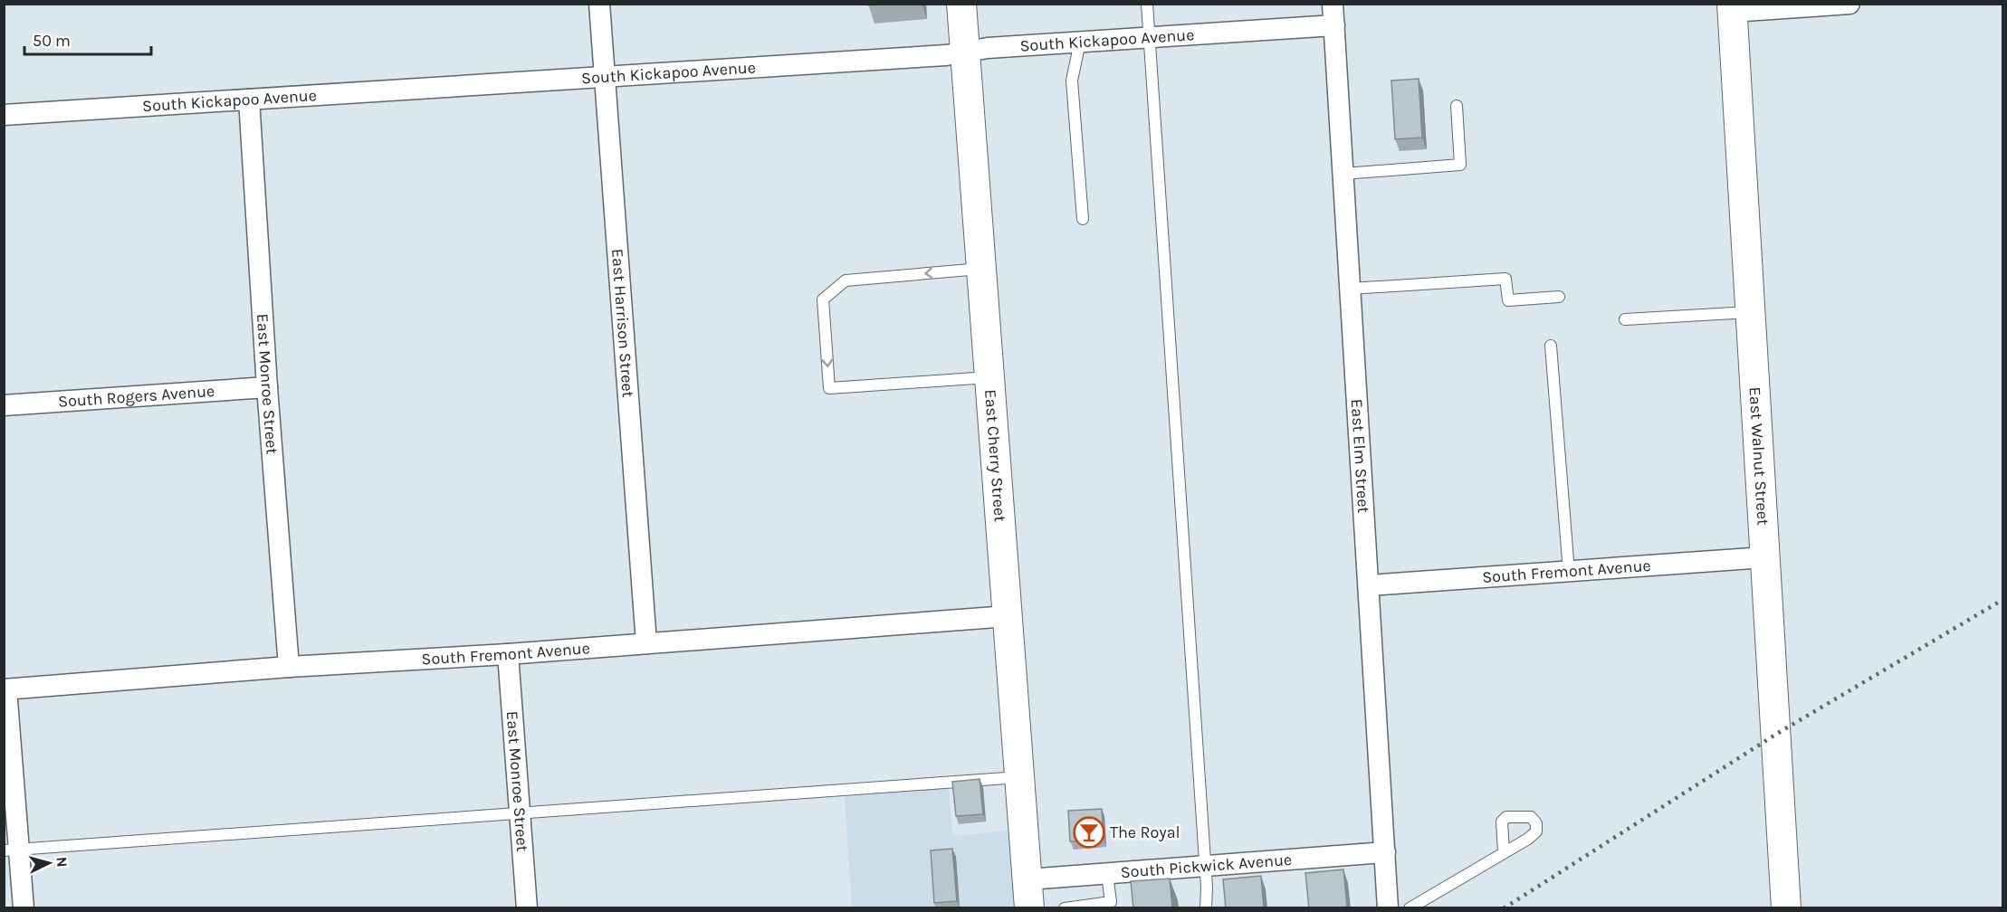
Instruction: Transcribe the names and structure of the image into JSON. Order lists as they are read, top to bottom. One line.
{"streets":{"street":["South Kickapoo Avenue","East Harrison Street","East Monroe Street","South Rogers Avenue","East Cherry Street","East Elm Street","East Walnut Street","South Fremont Avenue","South Pickwick Avenue"]},"crossings":[["South Kickapoo Avenue","East Harrison Street"],["South Kickapoo Avenue","East Monroe Street"],["South Kickapoo Avenue","East Cherry Street"],["South Kickapoo Avenue","East Elm Street"],["East Harrison Street","South Fremont Avenue"],["East Monroe Street","South Rogers Avenue"],["East Monroe Street","South Fremont Avenue"],["East Cherry Street","South Fremont Avenue"],["East Cherry Street","South Pickwick Avenue"],["East Elm Street","South Fremont Avenue"],["East Elm Street","South Pickwick Avenue"],["East Walnut Street","South Fremont Avenue"]],"places":{"bar":["The Royal"]},"scale_bar":"50 m","north":"right"}
